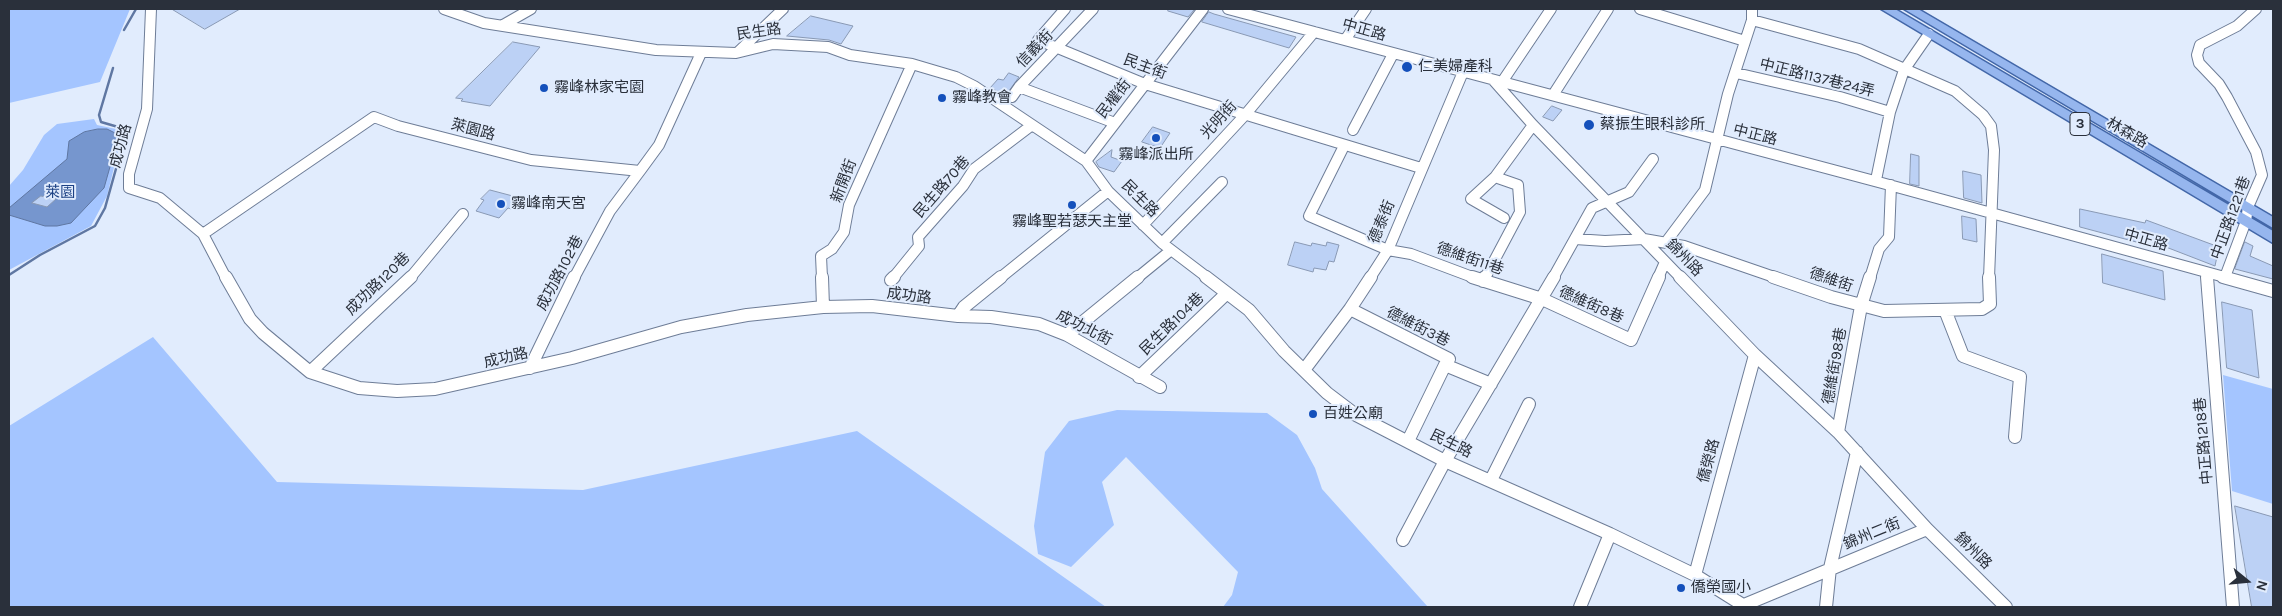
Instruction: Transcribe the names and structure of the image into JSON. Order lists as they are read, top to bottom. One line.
{"streets":{"main road":["3","林森路"],"street":["中正路","民生路","信義街","民主街","中正路1137巷24弄","民權街","光明街","萊園路","成功路","新開街","民生路70巷","中正路1221巷","德泰街","錦州路","德維街11巷","成功路102巷","德維街","成功路120巷","德維街8巷","民生路104巷","德維街3巷","成功北街","德維街98巷","中正路1218巷","僑榮路","錦州二街"]},"crossings":[["中正路","光明街"],["中正路","中正路1221巷"],["中正路","德泰街"],["中正路","錦州路"],["中正路","德維街"],["中正路","德維街98巷"],["中正路","中正路1218巷"],["民生路","民權街"],["民生路","光明街"],["民生路","新開街"],["民生路","民生路70巷"],["民生路","德泰街"],["民生路","民生路104巷"],["民生路","僑榮路"],["信義街","民主街"],["信義街","民權街"],["民主街","民權街"],["民主街","光明街"],["民主街","德泰街"],["民主街","德維街11巷"],["萊園路","成功路"],["萊園路","成功路102巷"],["林森路","中正路1221巷"],["成功路","新開街"],["成功路","成功路102巷"],["成功路","成功路120巷"],["成功路","成功北街"],["德泰街","德維街11巷"],["德泰街","德維街3巷"],["錦州路","德維街"],["錦州路","德維街8巷"],["錦州路","德維街98巷"],["錦州路","僑榮路"],["錦州路","錦州二街"],["德維街11巷","德維街8巷"],["德維街","德維街98巷"],["民生路104巷","成功北街"]],"parks":["萊園"],"places":["仁美婦產科","霧峰林家宅園","霧峰教會","蔡振生眼科診所","霧峰派出所","霧峰南天宮","霧峰聖若瑟天主堂","百姓公廟","僑榮國小"],"north":"right"}
